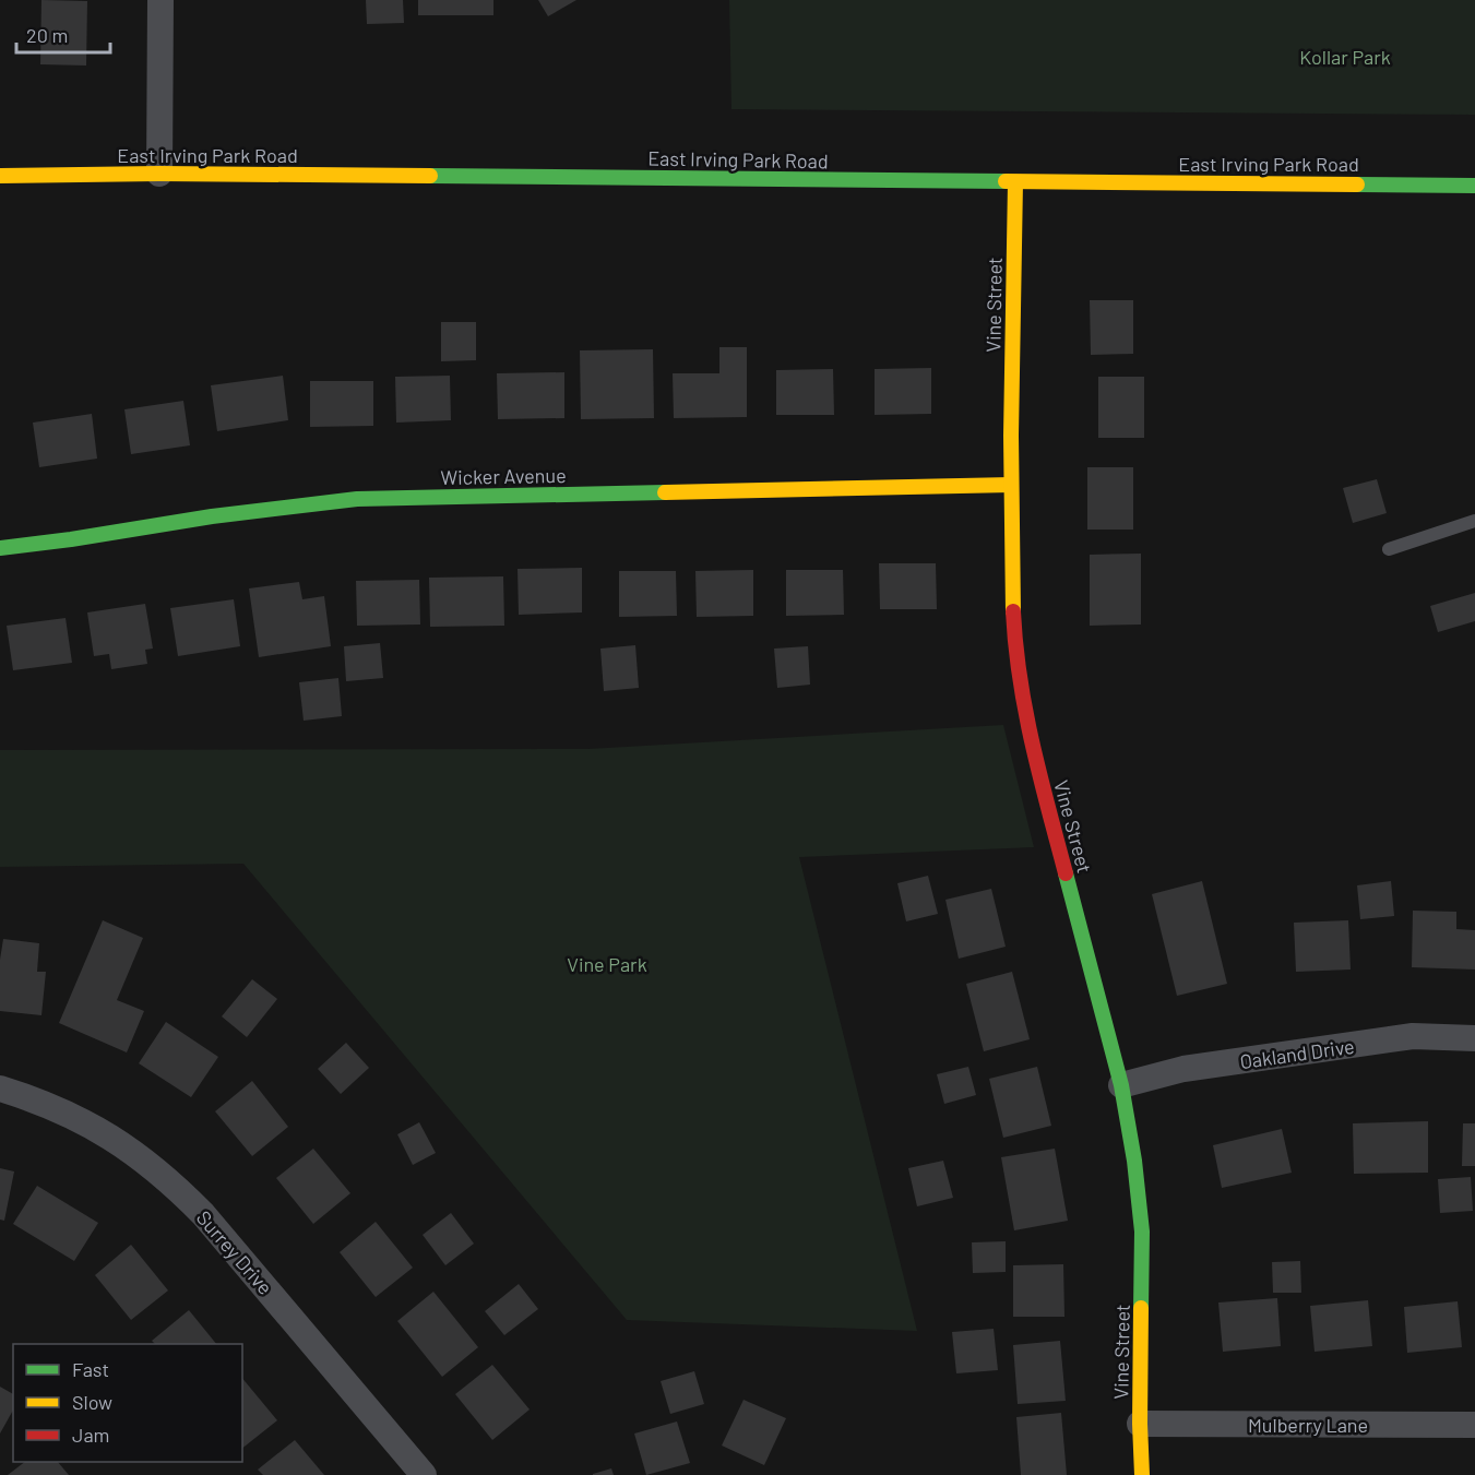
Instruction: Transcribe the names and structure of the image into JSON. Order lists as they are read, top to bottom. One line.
{"streets":{"street":["East Irving Park Road","Vine Street","Wicker Avenue","Oakland Drive","Surrey Drive","Mulberry Lane"]},"crossings":[["East Irving Park Road","Vine Street"],["Vine Street","Wicker Avenue"],["Vine Street","Oakland Drive"],["Vine Street","Mulberry Lane"]],"parks":["Kollar Park","Vine Park"],"legend":["Fast","Slow","Jam"],"scale_bar":"20 m"}
